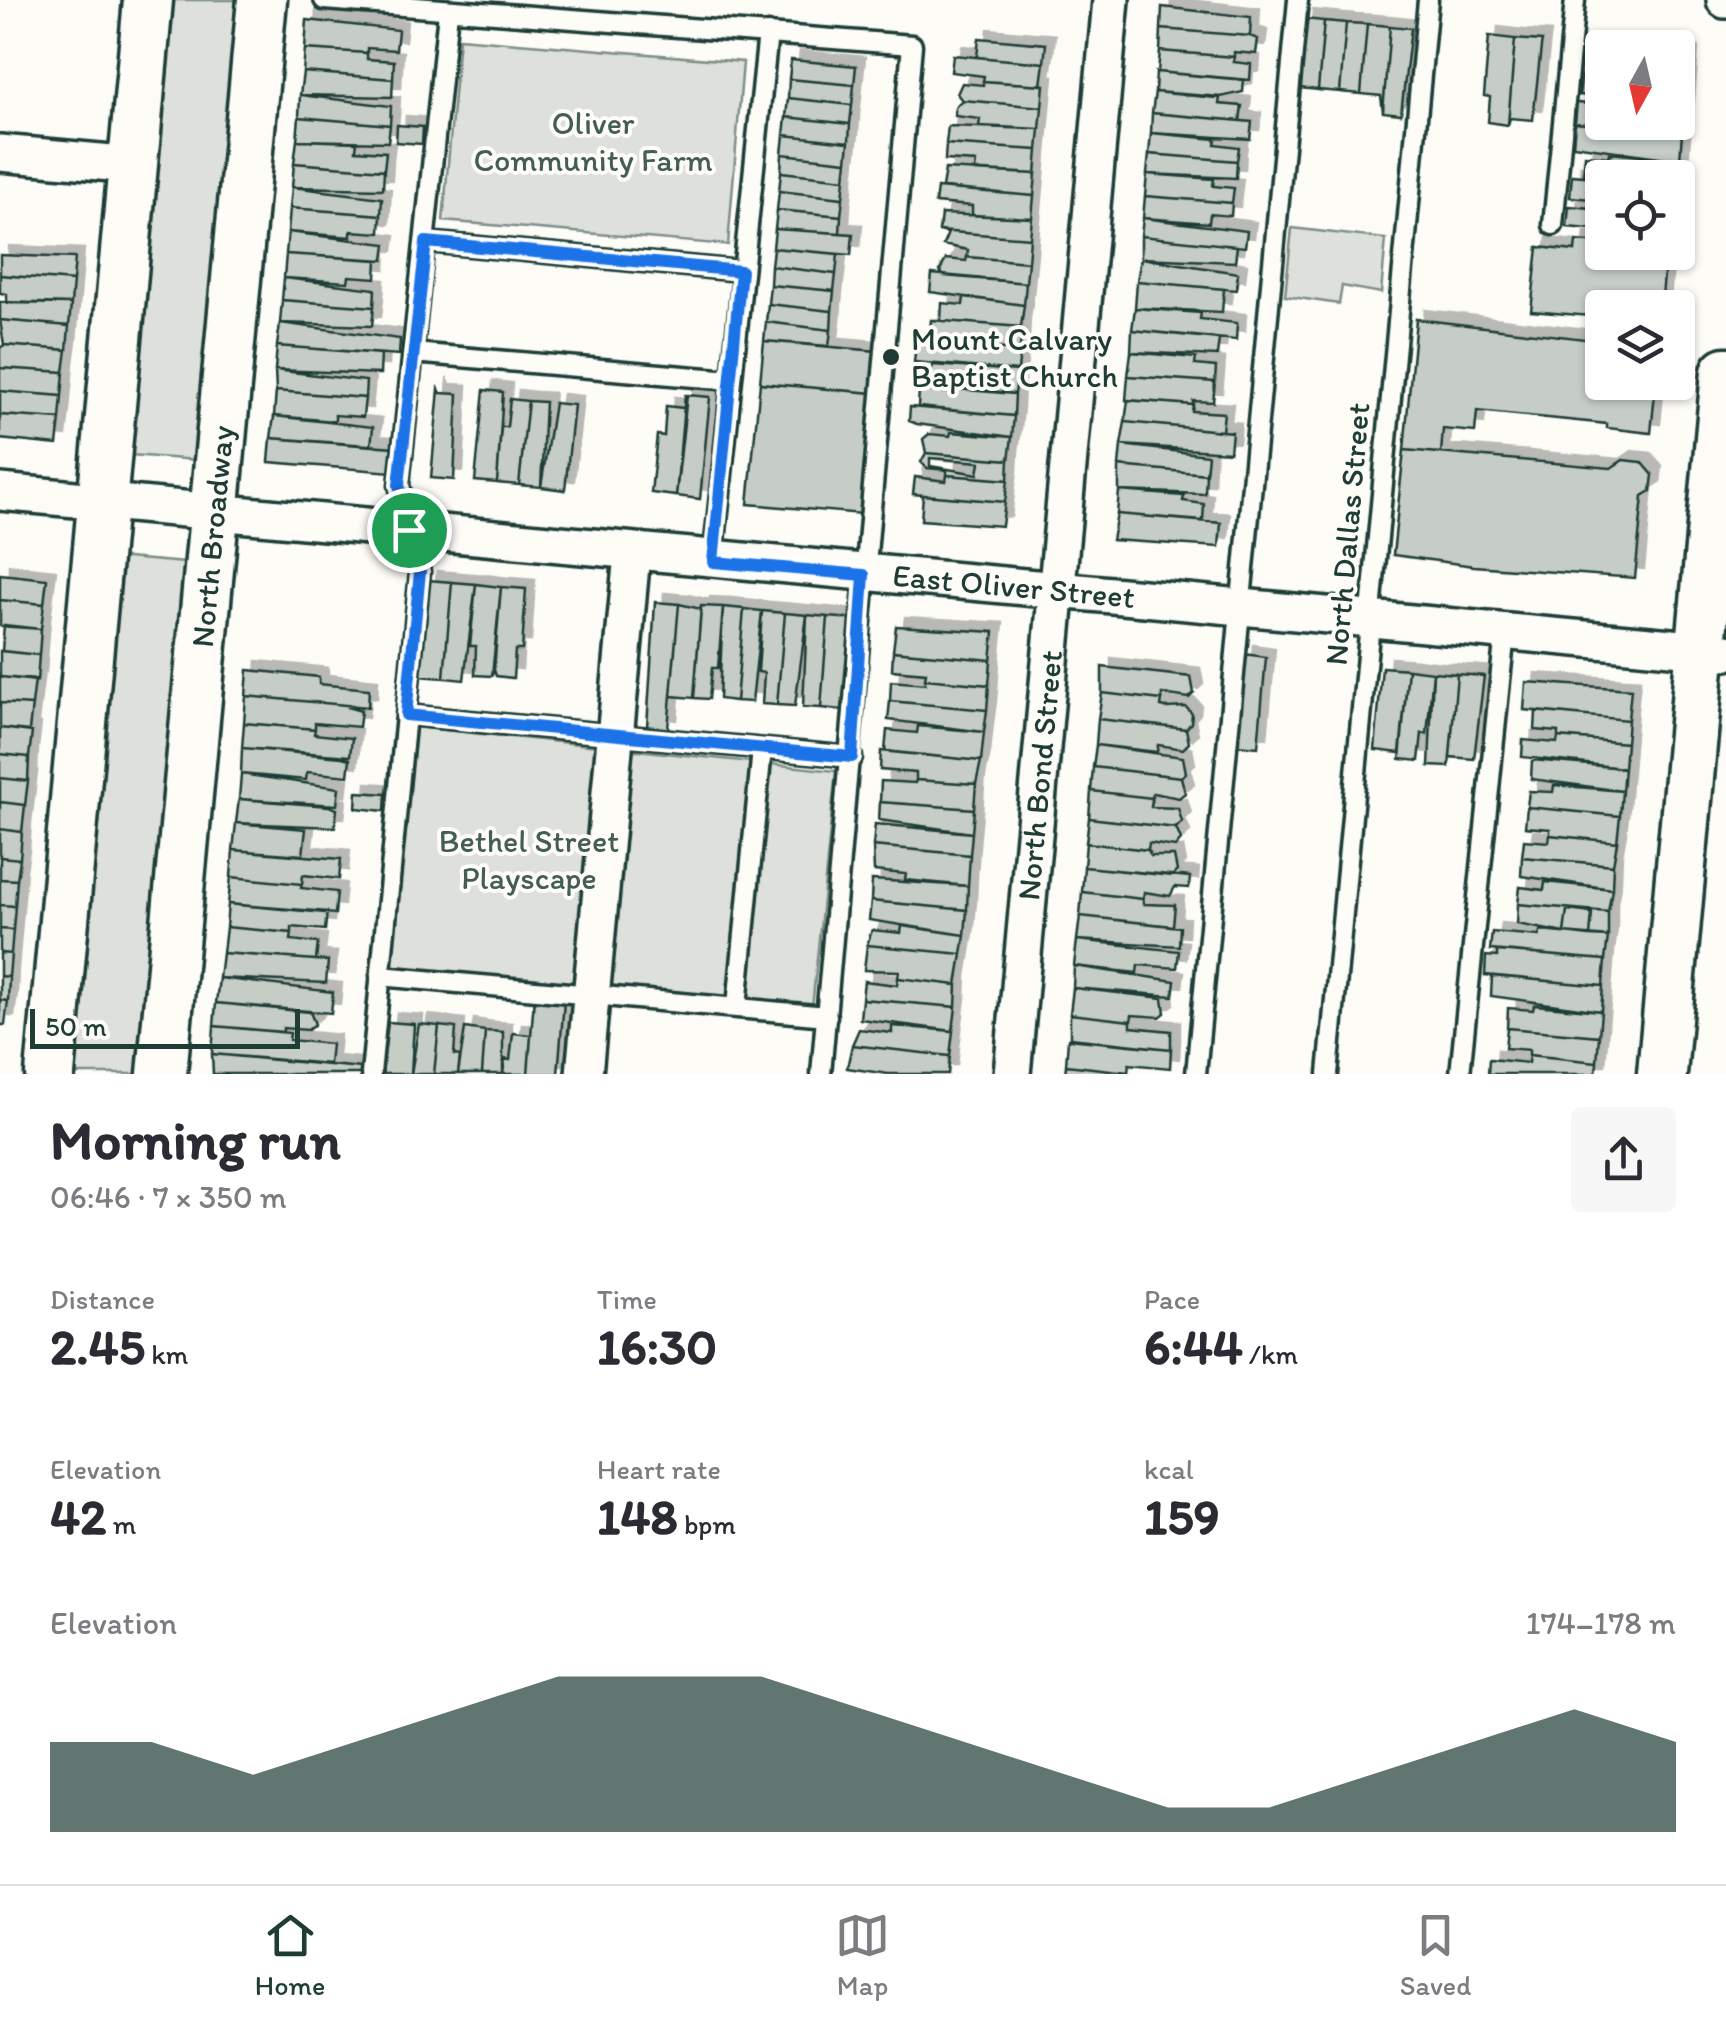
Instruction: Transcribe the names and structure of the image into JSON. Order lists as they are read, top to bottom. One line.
{"streets":{"main road":["North Broadway"],"street":["East Oliver Street","North Bond Street"],"lane":["North Dallas Street"]},"crossings":[["North Dallas Street","East Oliver Street"],["North Broadway","East Oliver Street"],["East Oliver Street","North Bond Street"]],"parks":["Oliver Community Farm","Bethel Street Playscape"],"places":["Mount Calvary Baptist Church"],"scale_bar":"50 m","north":"bottom","page":{"scale":"50 m","heading":["Morning run","06:46 · 7 × 350 m"],"stats":[["Distance","2.45 km"],["Time","16:30"],["Pace","6:44 /km"],["Elevation","42 m"],["Heart rate","148 bpm"],["kcal","159"]],"chart":["Elevation","174–178 m"],"tabs":["Home","Map","Saved"]}}
